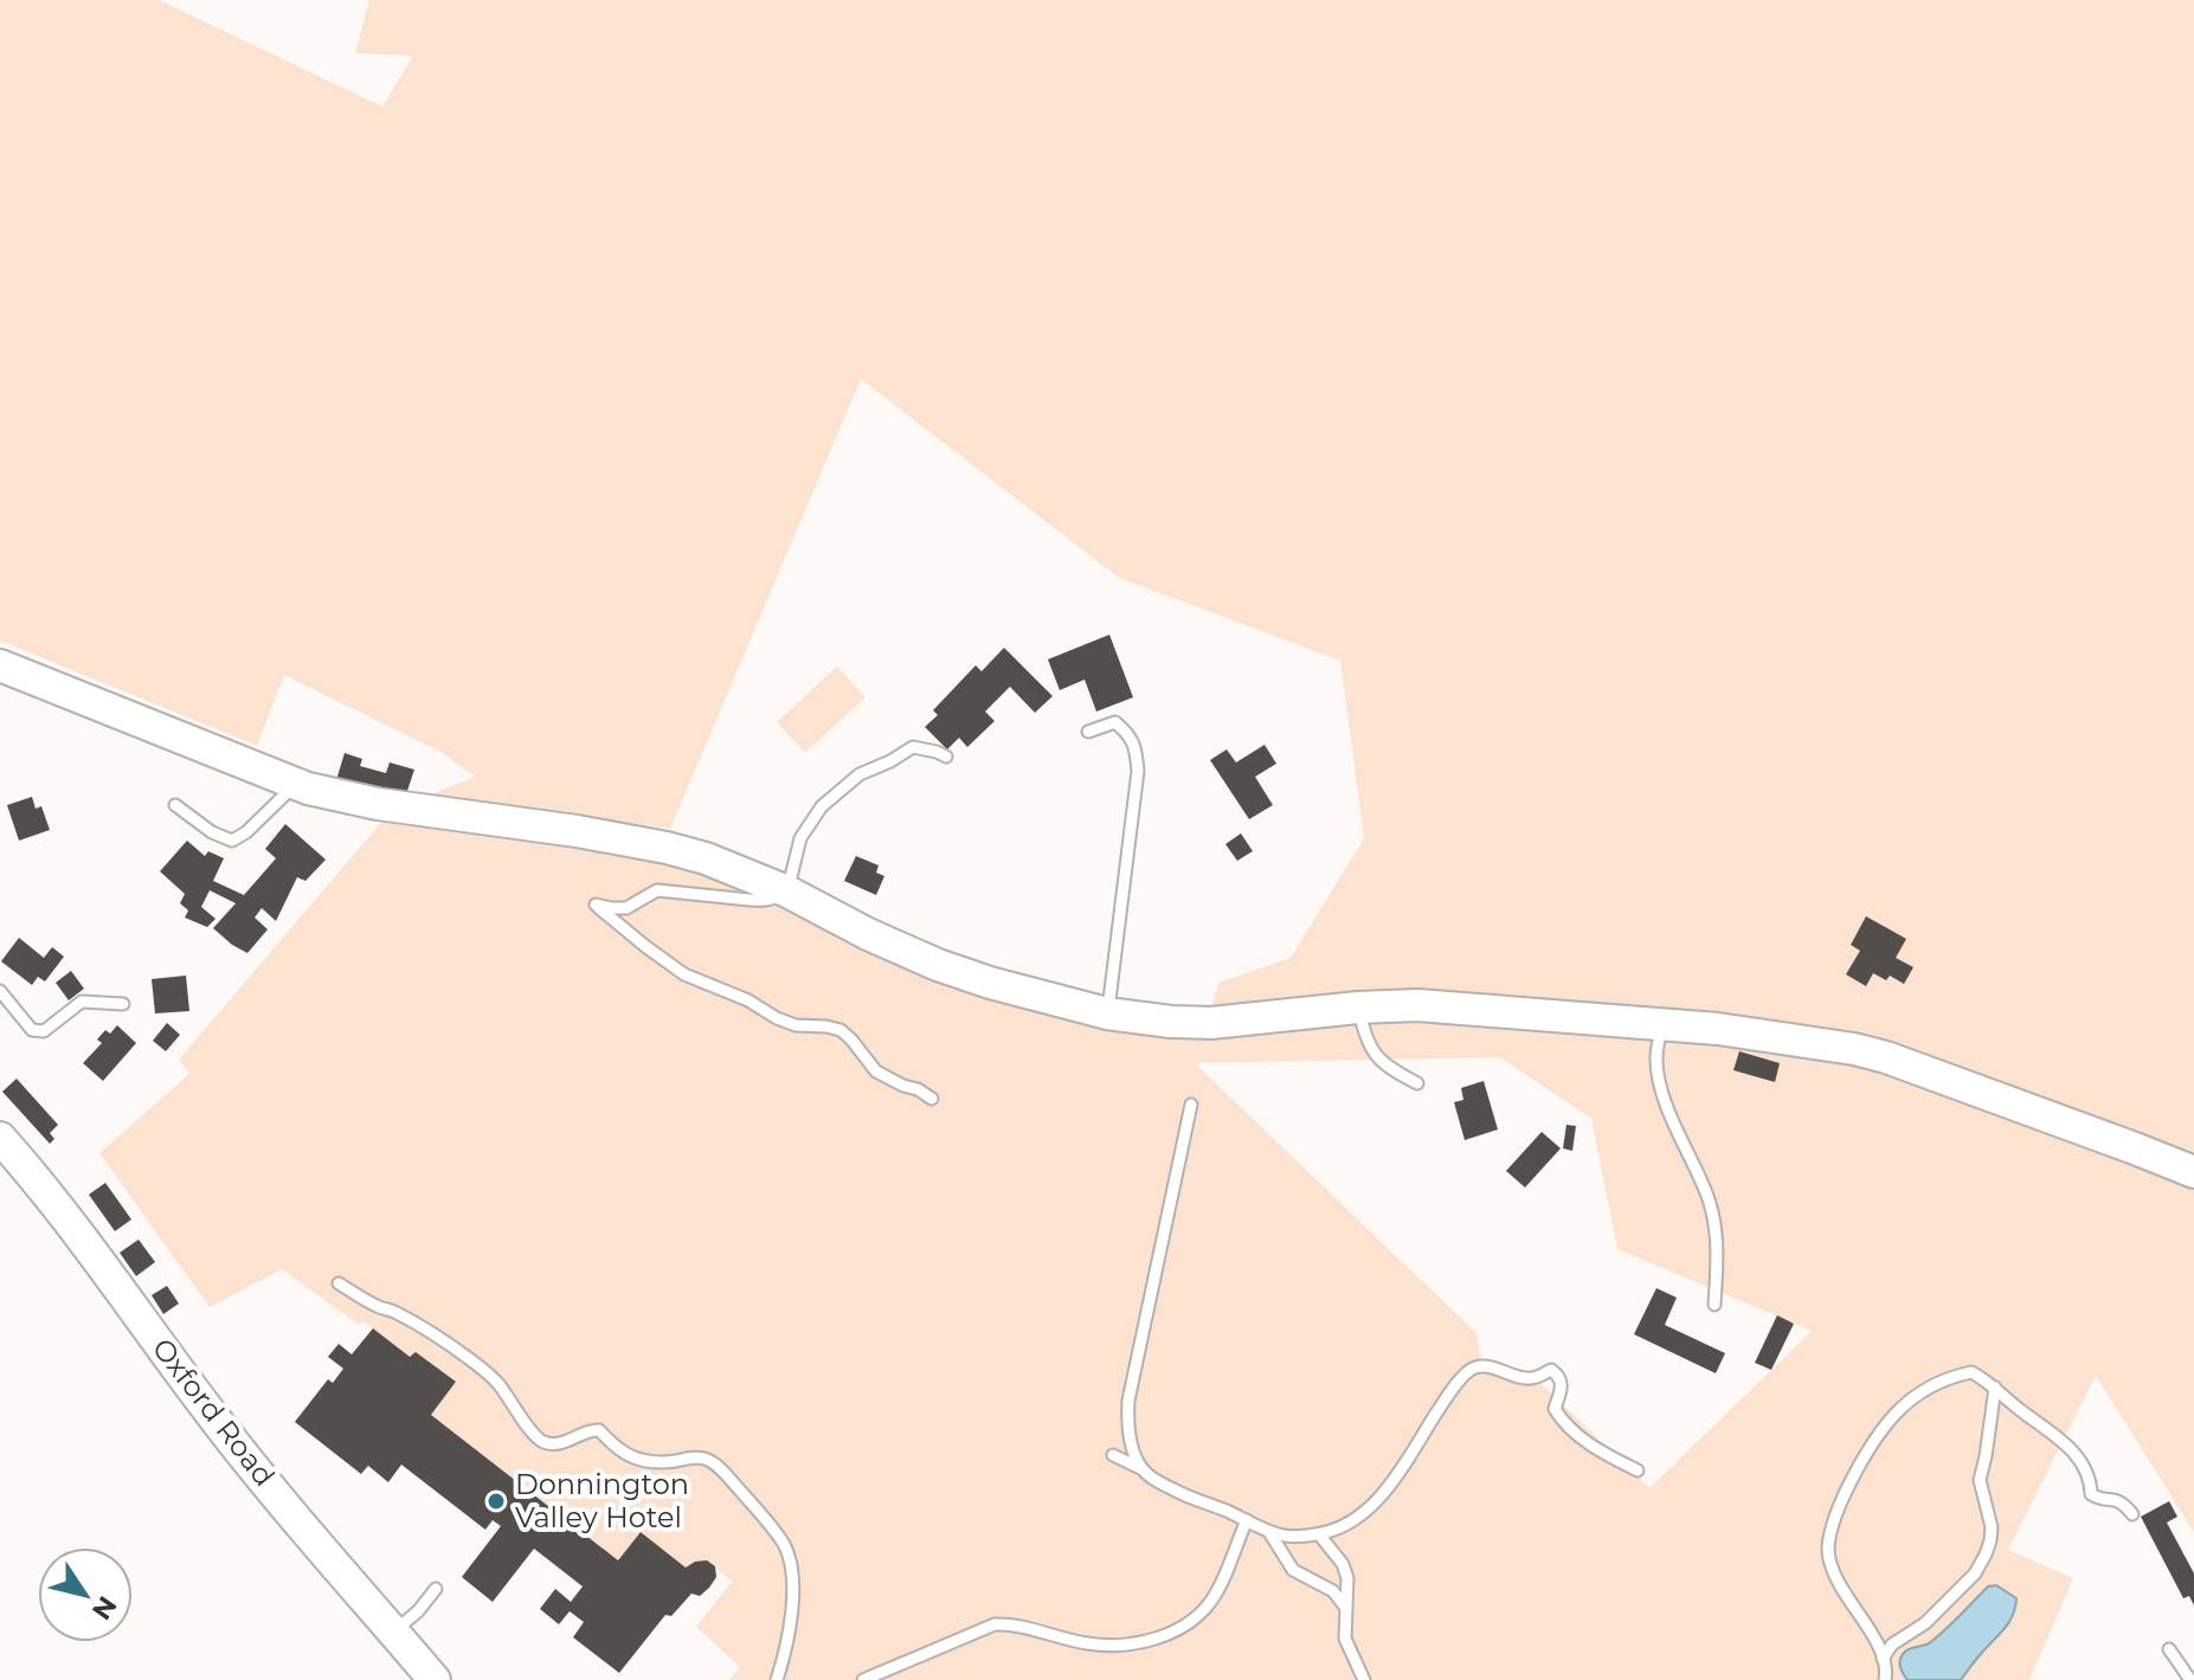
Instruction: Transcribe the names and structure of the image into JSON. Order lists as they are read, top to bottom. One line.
{"streets":{"main road":["Oxford Road"]},"places":["Donnington Valley Hotel"],"north":"bottom right"}
